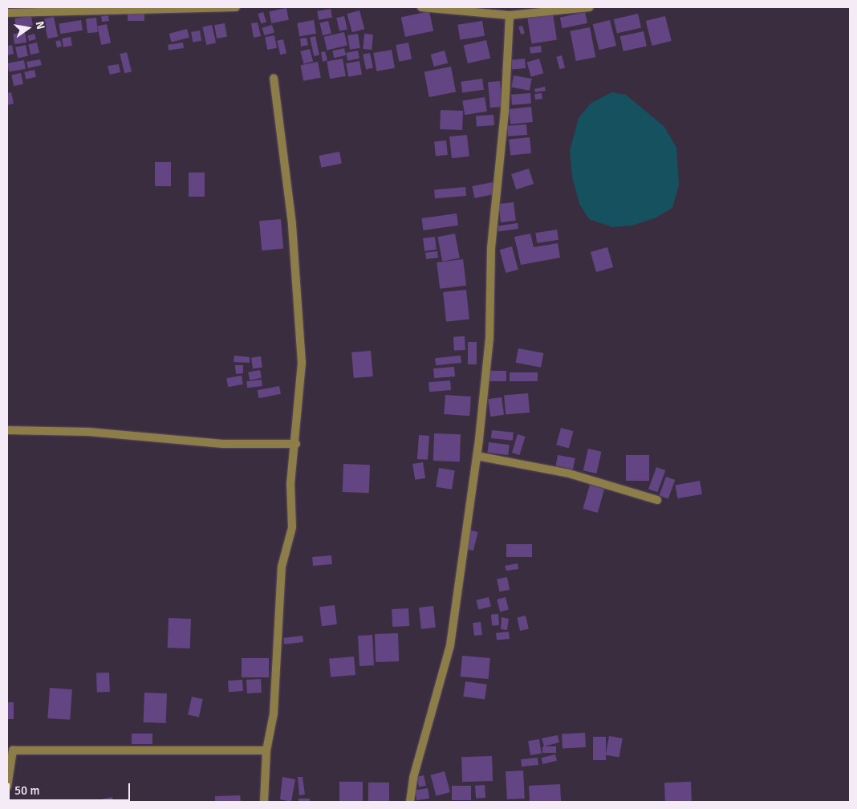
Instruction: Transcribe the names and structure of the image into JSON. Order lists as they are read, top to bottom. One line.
{"scale_bar":"50 m","north":"right"}
